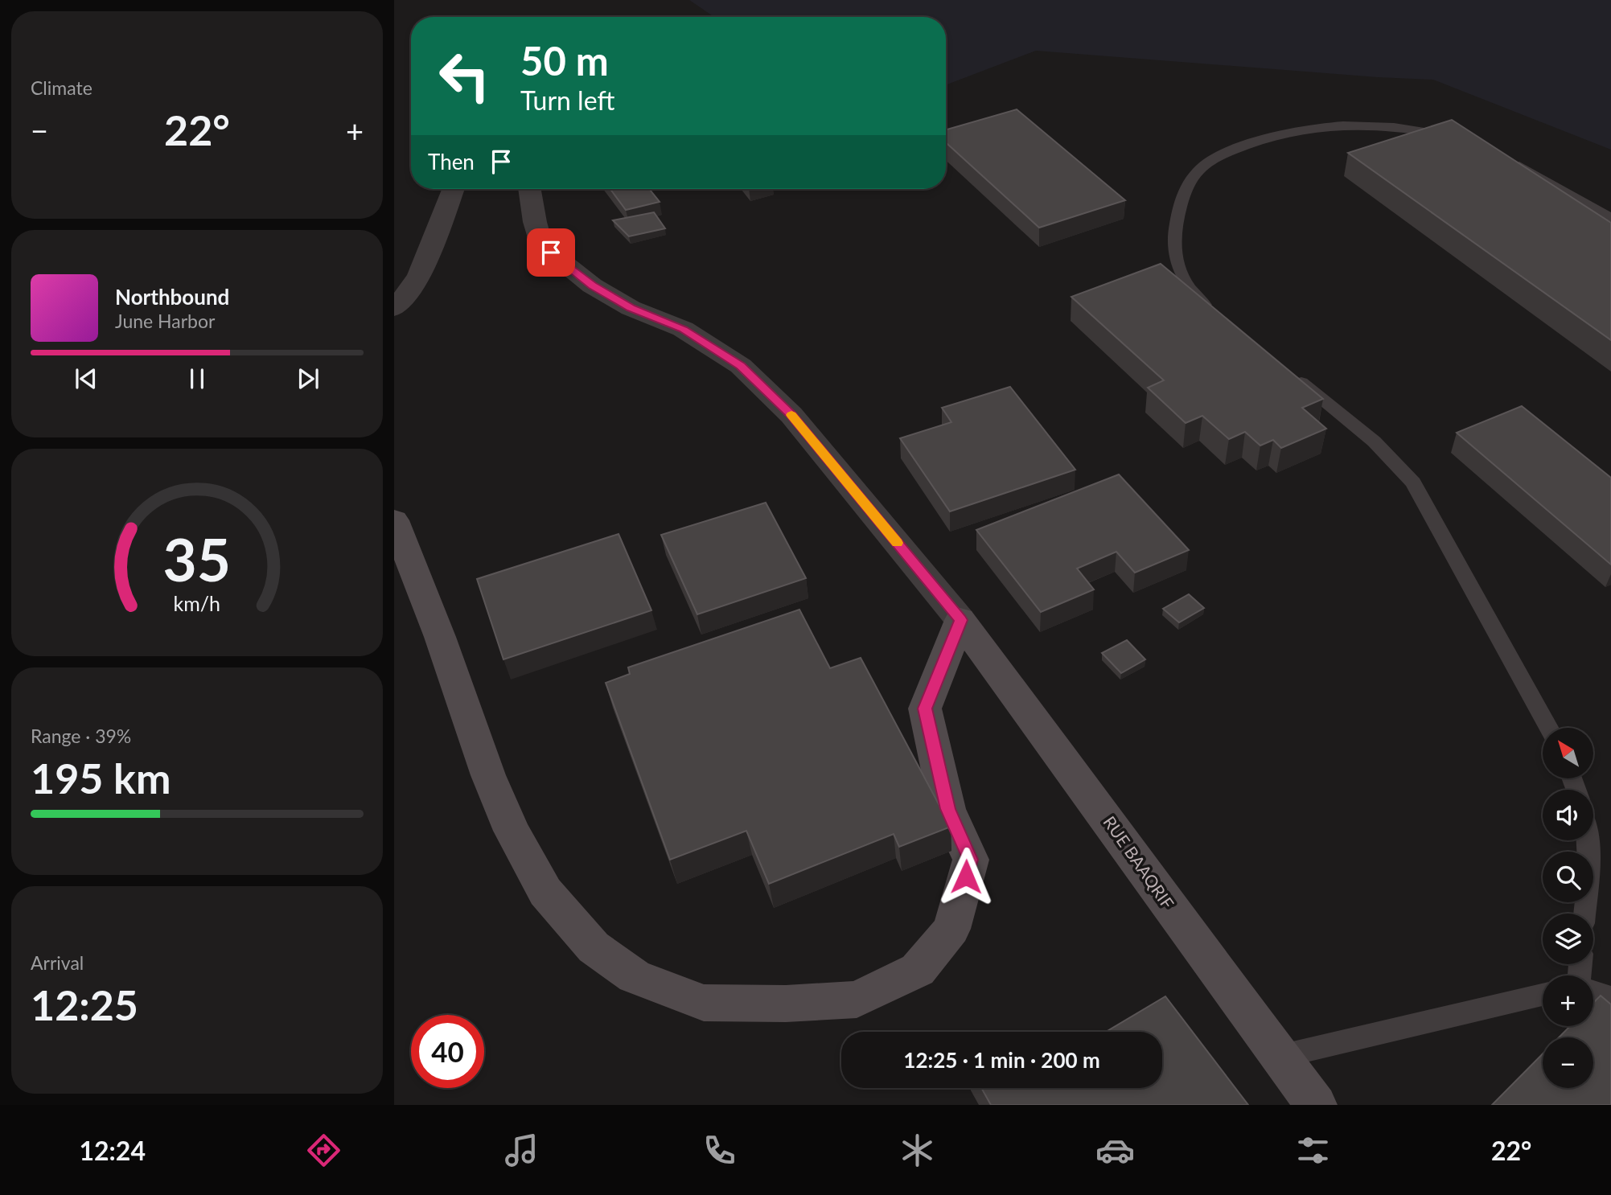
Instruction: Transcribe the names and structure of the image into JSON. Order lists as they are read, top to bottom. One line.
{"streets":{"street":["RUE BAAQRIF"]},"north":"top left","page":{"tile":["Climate",["Range · 39%","195 km"],["Arrival","12:25"]],"turn":["50 m","Turn left"],"heat":["−","22°","+"],"then":"Then","song":["Northbound","June Harbor"],"map_buttons":["+","−"],"limit":"40","trip":"12:25 · 1 min · 200 m","tabs":["12:24","22°"],"gauge":["35","km/h"]}}
